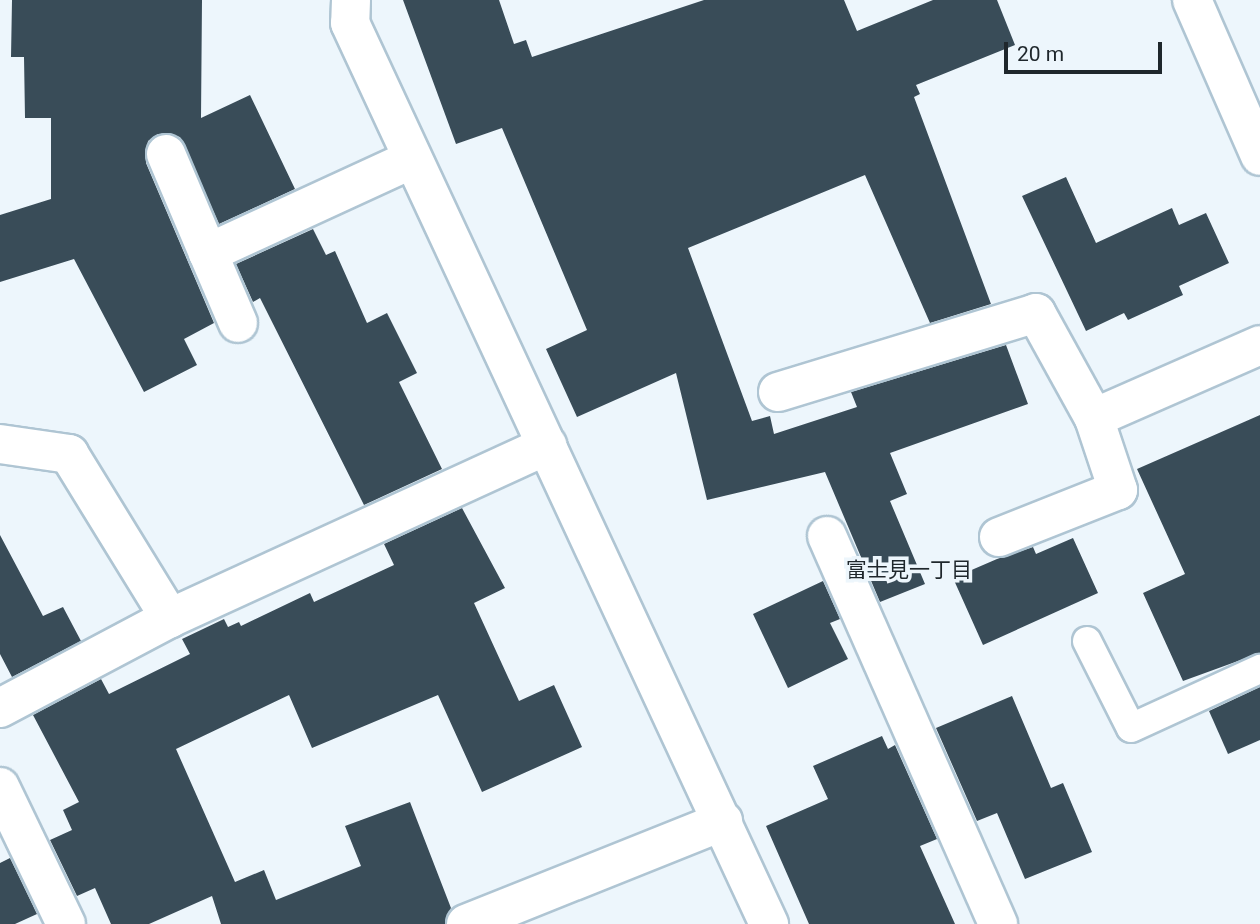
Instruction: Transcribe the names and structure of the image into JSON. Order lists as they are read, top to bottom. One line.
{"districts":["富士見一丁目"],"scale_bar":"20 m"}
